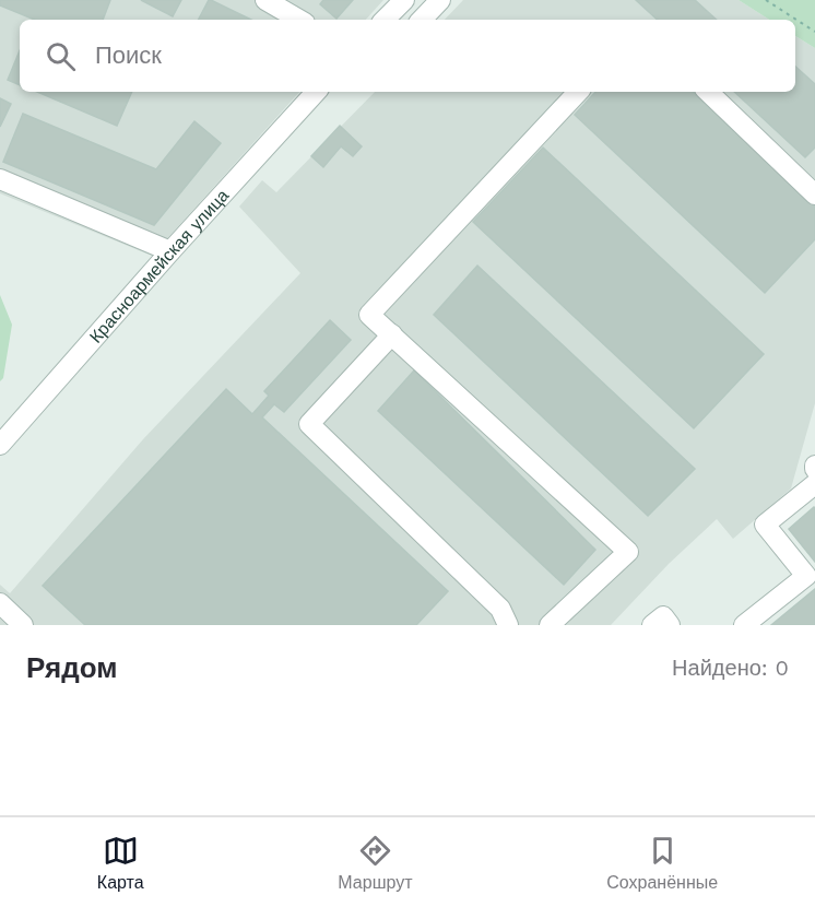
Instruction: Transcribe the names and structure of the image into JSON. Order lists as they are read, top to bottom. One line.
{"streets":{"street":["Красноармейская улица"]},"page":{"search":"Поиск","heading":["Рядом","Найдено: 0"],"nav":["Карта","Маршрут","Сохранённые"]}}
